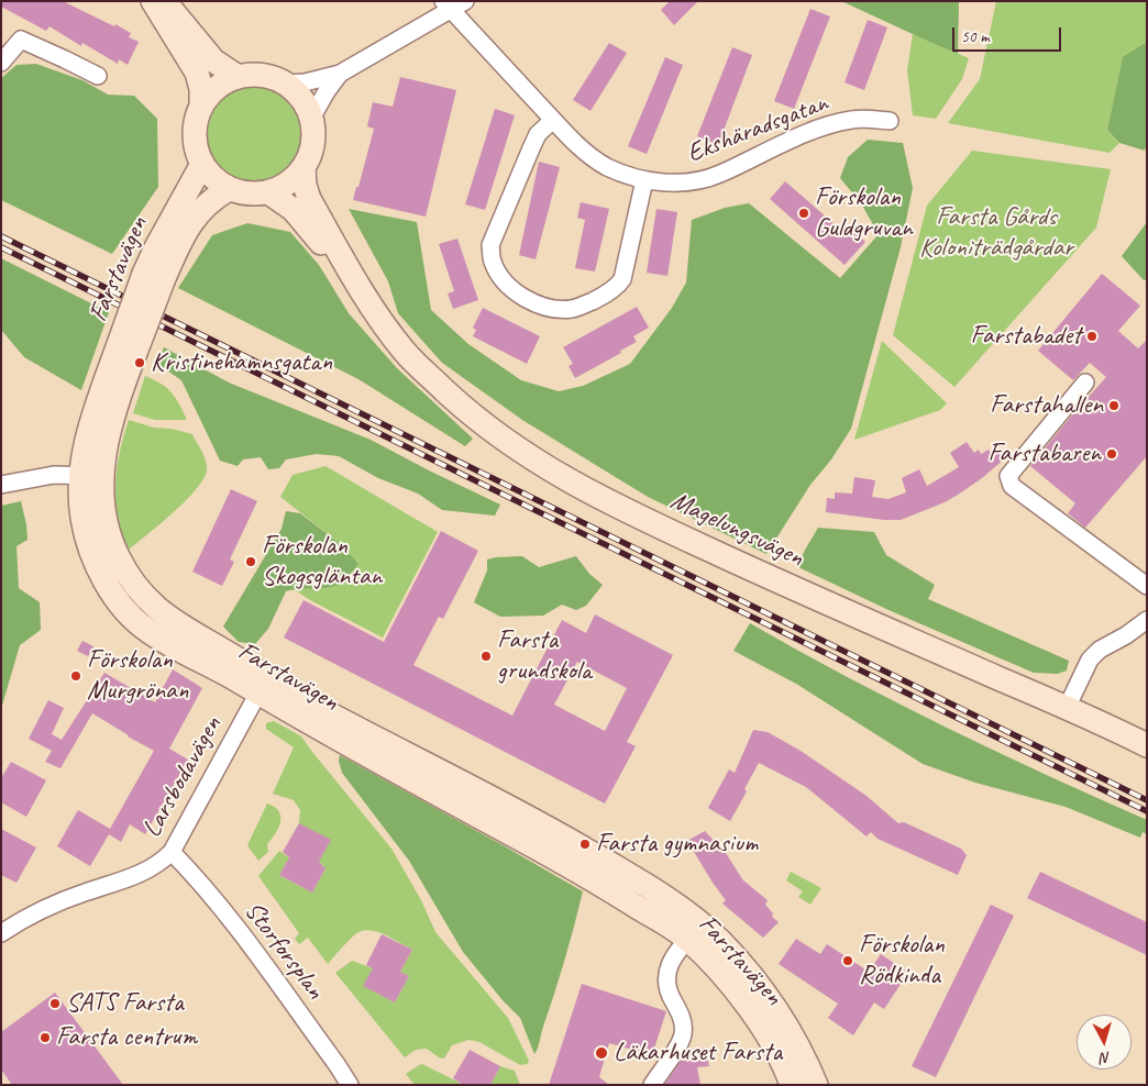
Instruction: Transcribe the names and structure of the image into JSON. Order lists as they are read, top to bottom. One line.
{"streets":{"main road":["Farstavägen","Magelungsvägen"],"street":["Ekshäradsgatan","Larsbodavägen","Storforsplan"]},"crossings":[["Farstavägen","Magelungsvägen"],["Farstavägen","Larsbodavägen"],["Larsbodavägen","Storforsplan"]],"parks":["Farsta Gårds Koloniträdgårdar"],"places":["Förskolan Guldgruvan","Farstabadet","Kristinehamnsgatan","Farstahallen","Farstabaren","Förskolan Skogsgläntan","Farsta grundskola","Förskolan Murgrönan","Farsta gymnasium","Förskolan Rödkinda","SATS Farsta","Farsta centrum","Läkarhuset Farsta"],"scale_bar":"50 m","north":"bottom"}
